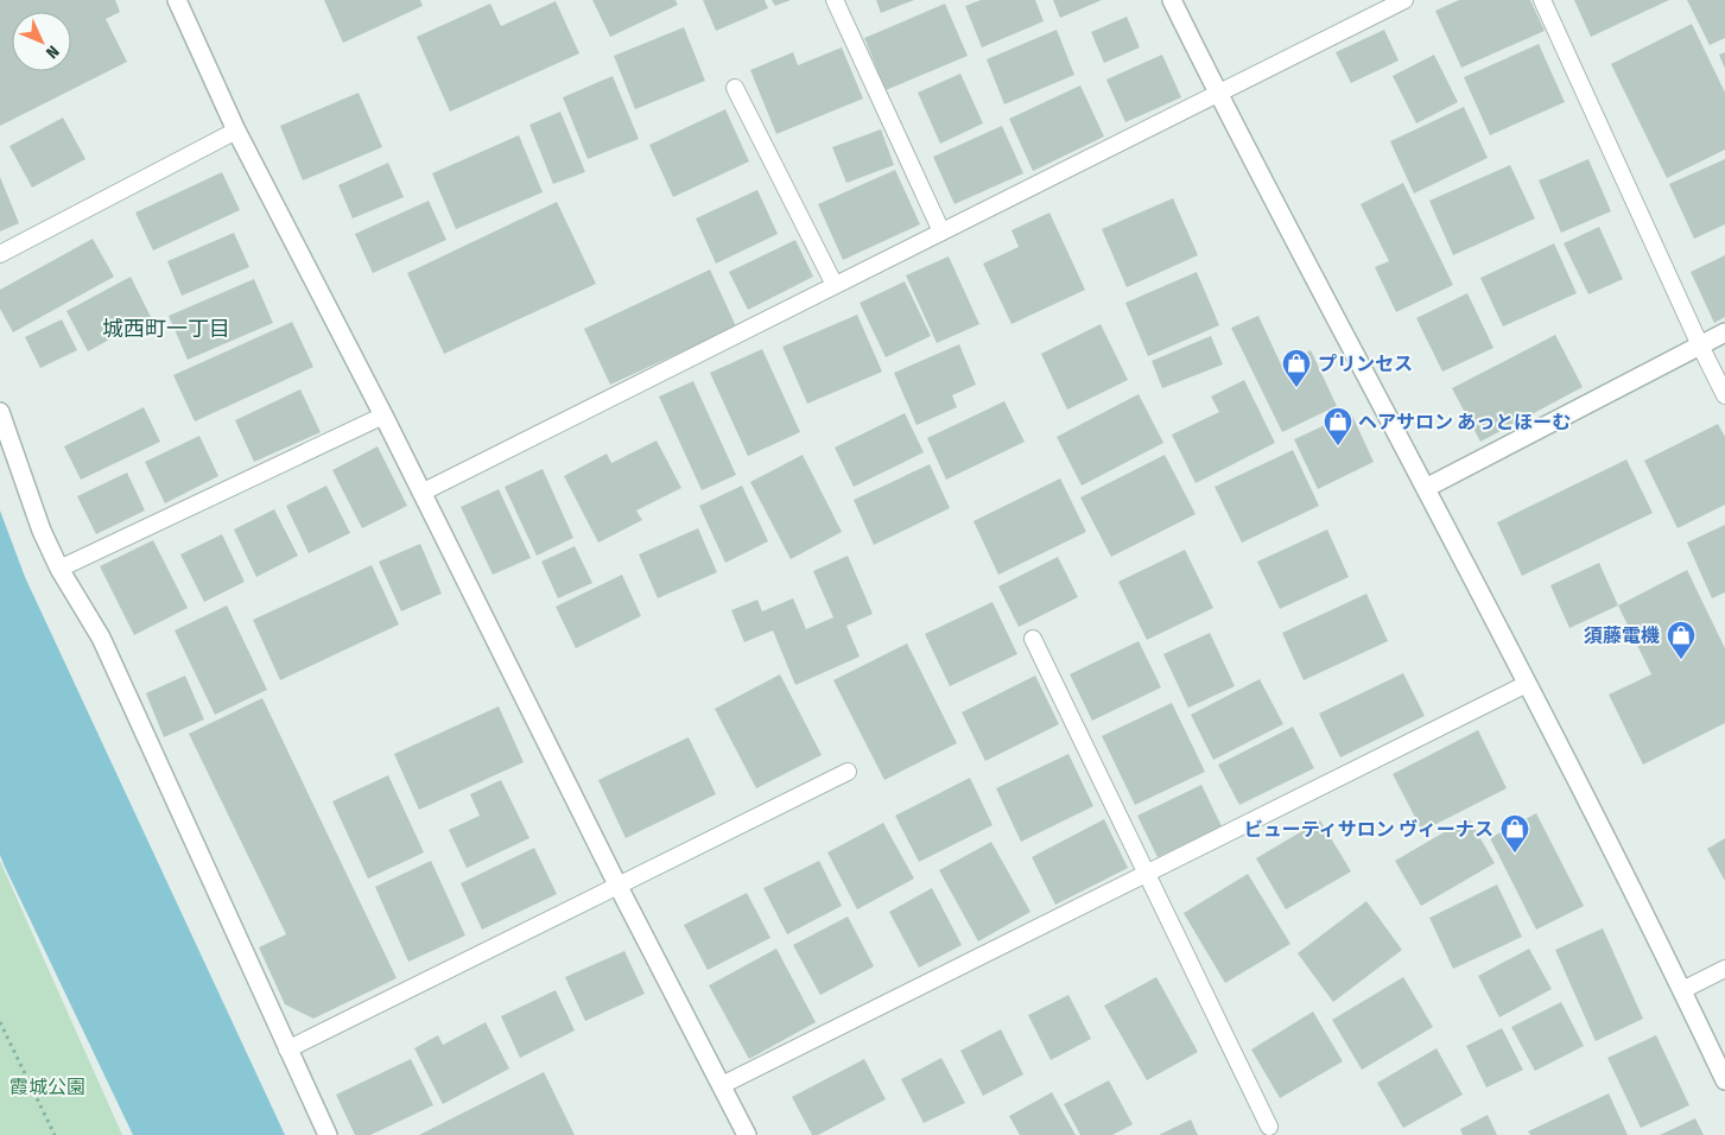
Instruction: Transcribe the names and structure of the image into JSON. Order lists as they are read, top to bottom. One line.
{"districts":["城西町一丁目"],"parks":["霞城公園"],"places":{"shop":["プリンセス","ヘアサロン あっとほーむ","須藤電機","ビューティサロン ヴィーナス"]},"north":"bottom right"}
